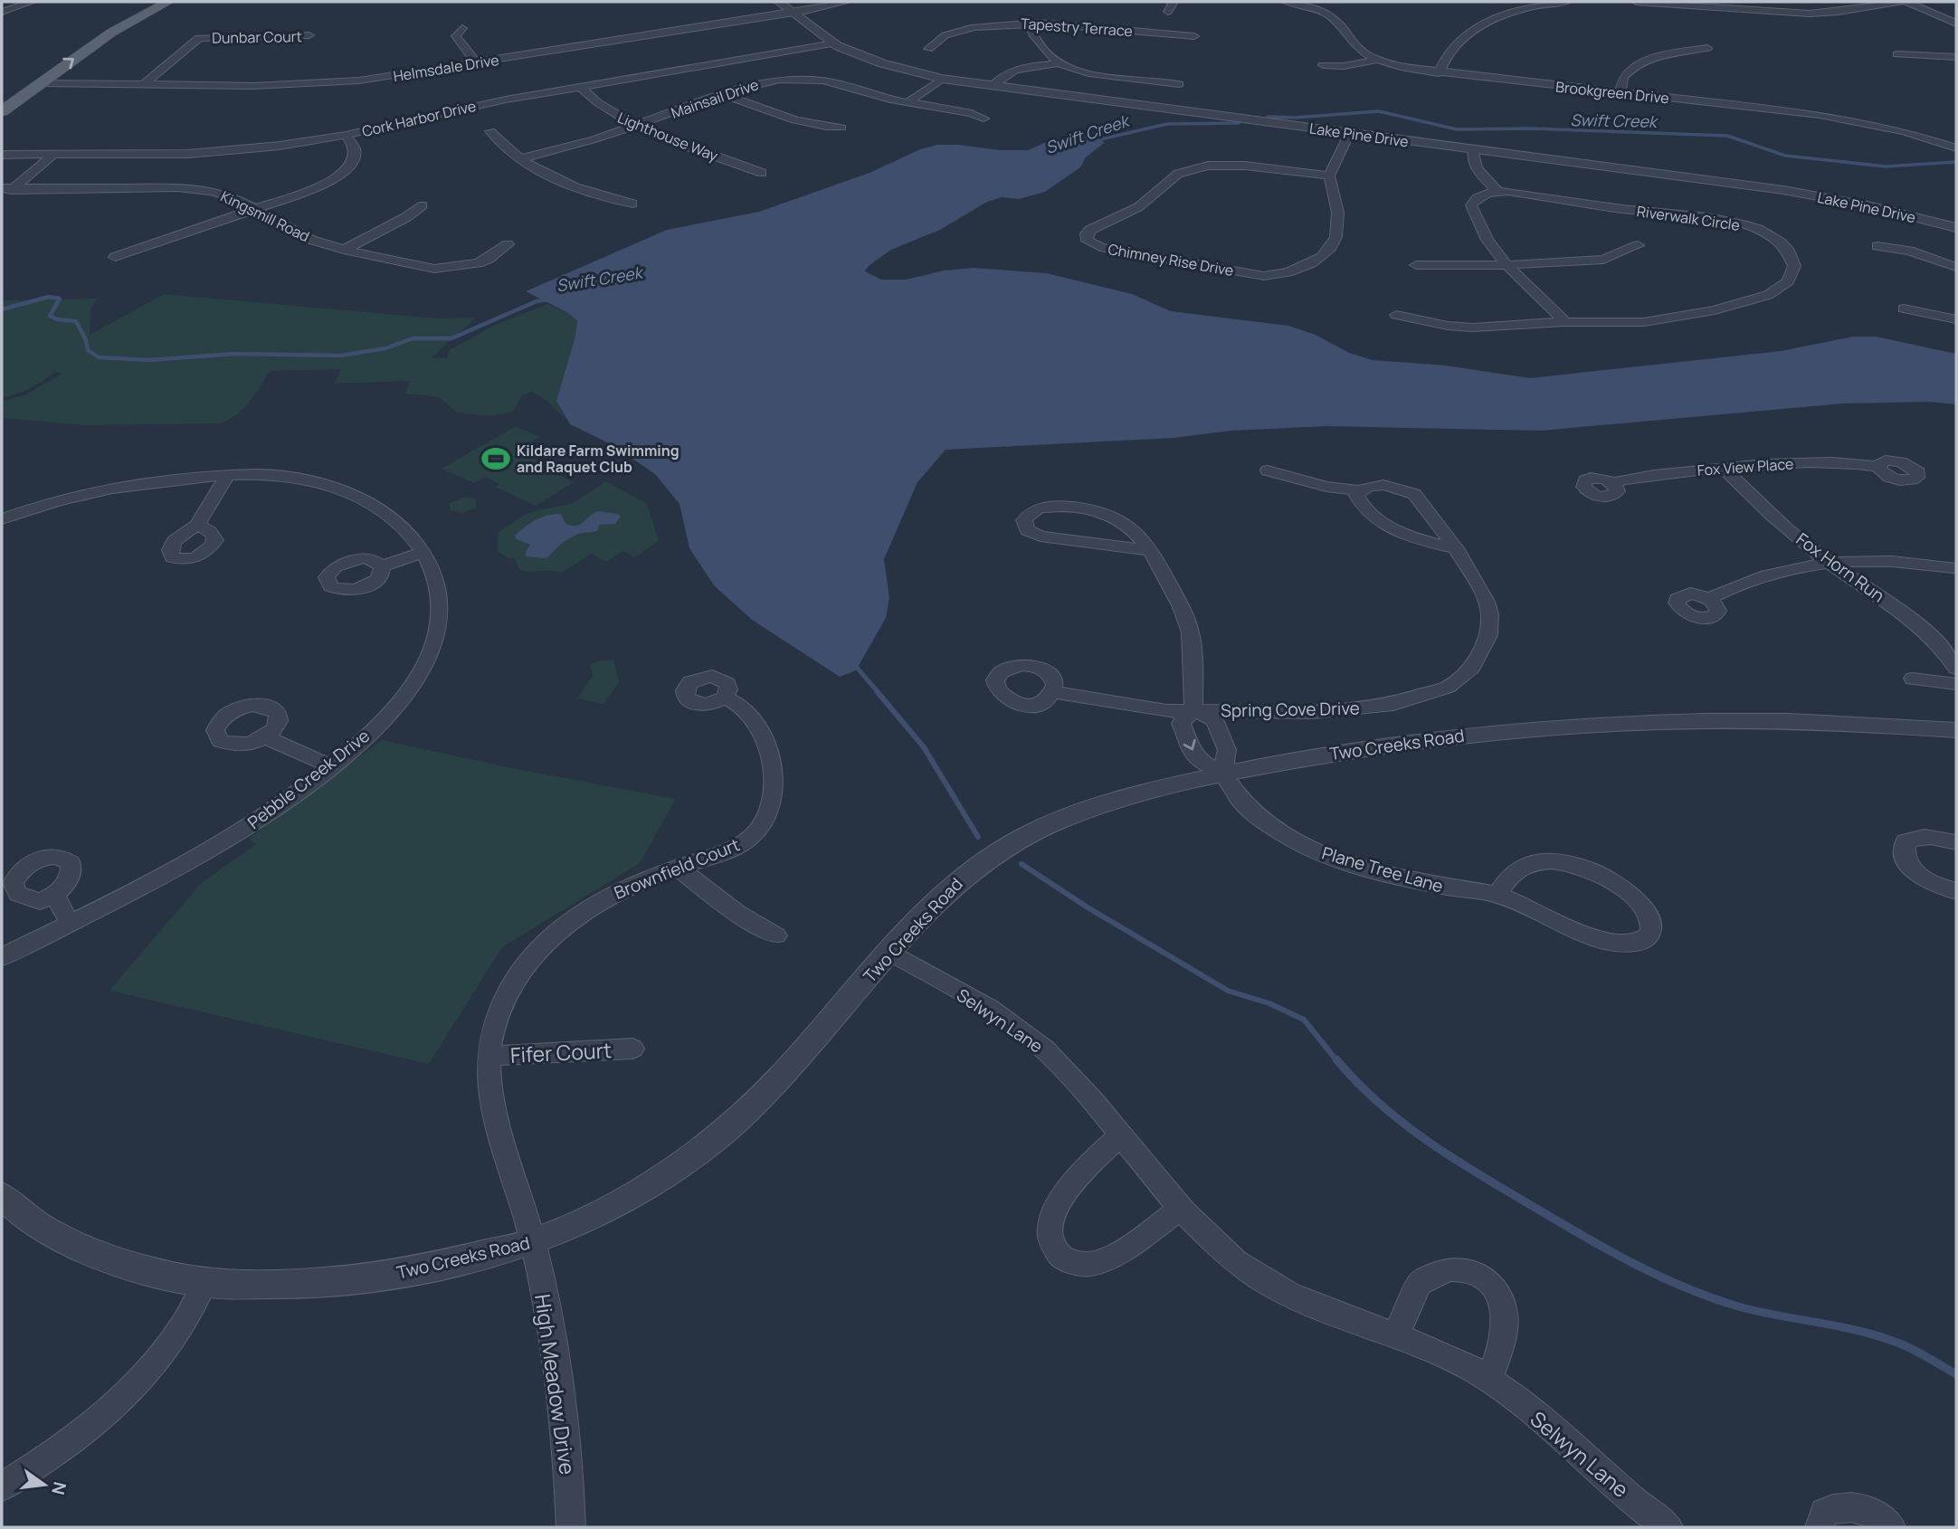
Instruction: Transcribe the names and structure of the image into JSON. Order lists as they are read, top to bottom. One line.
{"streets":{"street":["Tapestry Terrace","Dunbar Court","Helmsdale Drive","Brookgreen Drive","Mainsail Drive","Cork Harbor Drive","Lake Pine Drive","Lighthouse Way","Kingsmill Road","Riverwalk Circle","Chimney Rise Drive","Fox View Place","Fox Horn Run","Spring Cove Drive","Two Creeks Road","Pebble Creek Drive","Brownfield Court","Plane Tree Lane","Selwyn Lane","Fifer Court","High Meadow Drive"]},"crossings":[["Dunbar Court","Helmsdale Drive"],["Helmsdale Drive","Lake Pine Drive"],["Mainsail Drive","Lighthouse Way"],["Cork Harbor Drive","Lake Pine Drive"],["Cork Harbor Drive","Lighthouse Way"],["Fox View Place","Fox Horn Run"],["Two Creeks Road","Brownfield Court"],["Two Creeks Road","Plane Tree Lane"],["Two Creeks Road","Selwyn Lane"],["Two Creeks Road","High Meadow Drive"],["Brownfield Court","Fifer Court"],["Brownfield Court","High Meadow Drive"]],"water":["Swift Creek"],"places":{"sports":["Kildare Farm Swimming and Raquet Club"]},"north":"right"}
